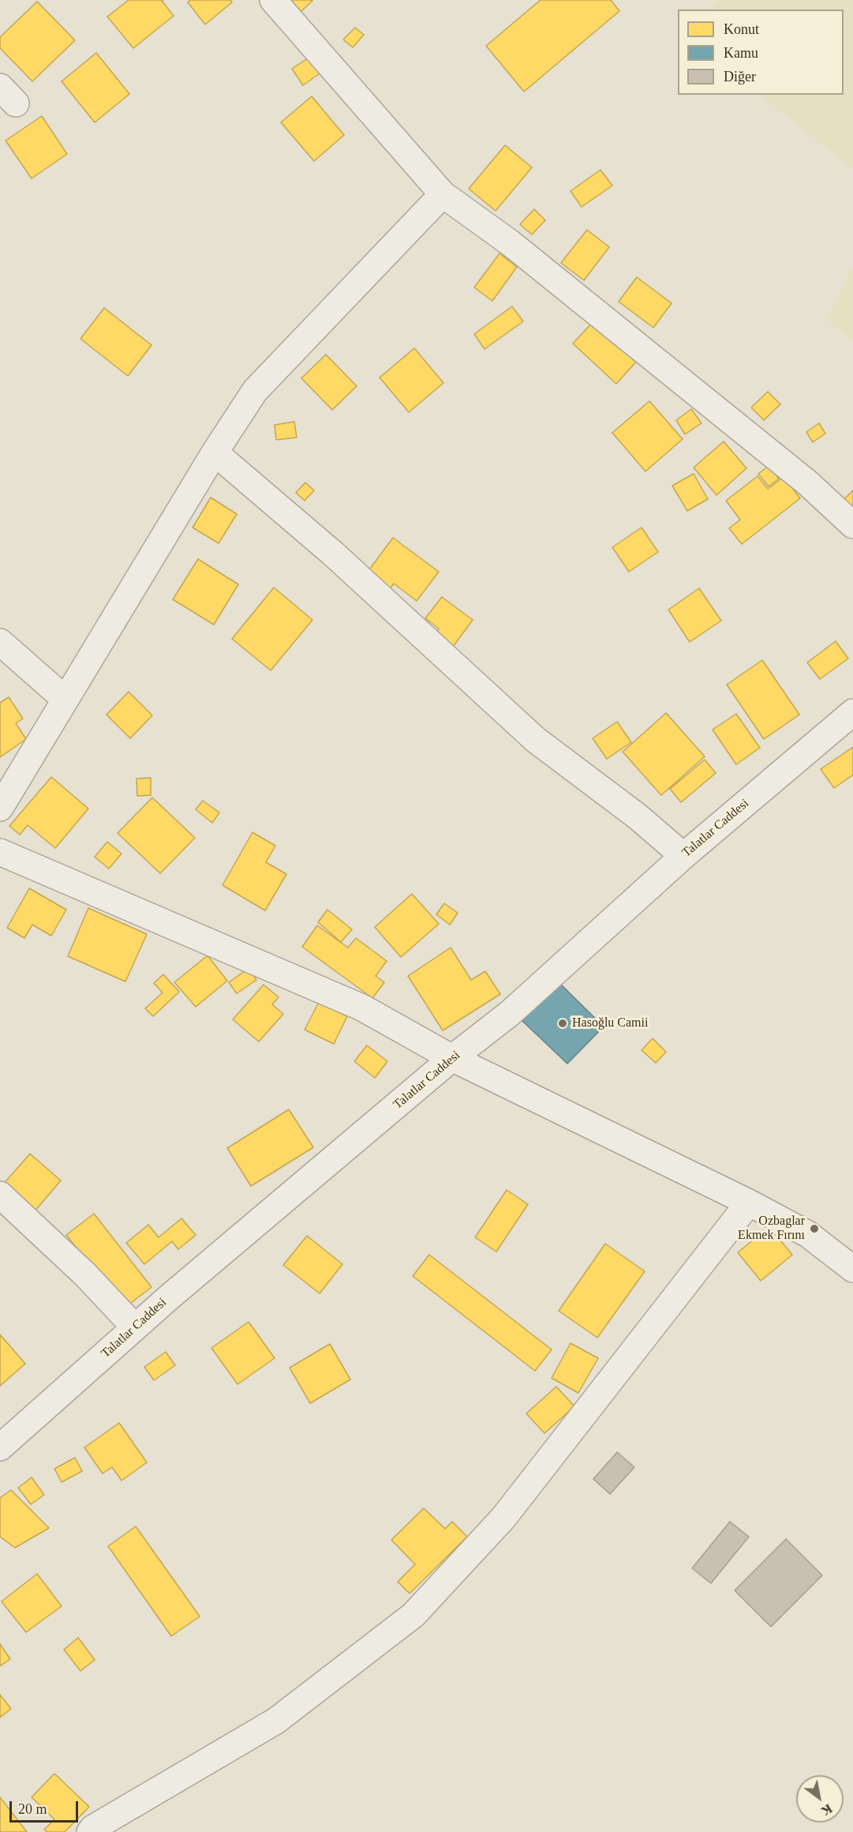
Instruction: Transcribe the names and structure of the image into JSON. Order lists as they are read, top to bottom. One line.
{"streets":{"street":["Talatlar Caddesi"]},"places":["Hasoğlu Camii","Ozbaglar Ekmek Fırını"],"legend":["Konut","Kamu","Diğer"],"scale_bar":"20 m","north":"bottom right"}
